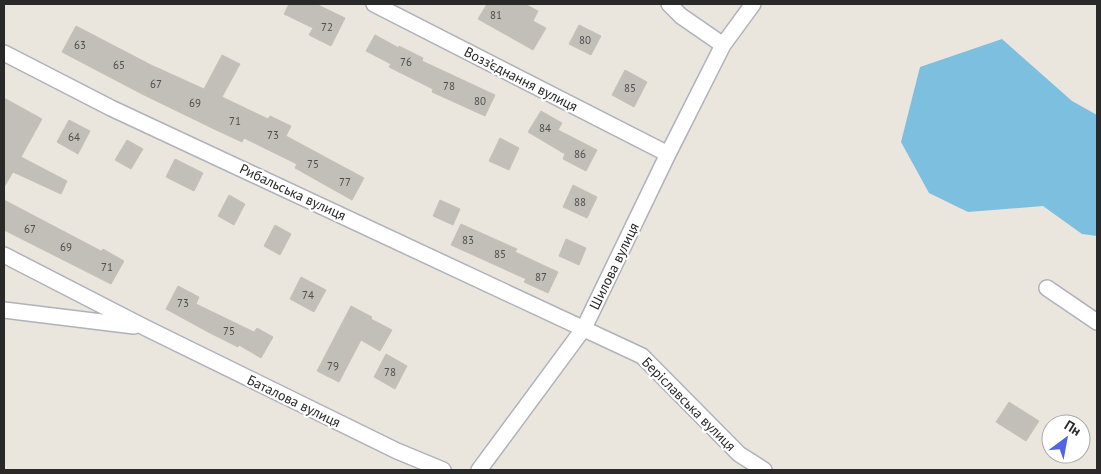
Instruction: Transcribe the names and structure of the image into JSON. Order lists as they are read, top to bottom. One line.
{"streets":{"street":["Возз’єднання вулиця","Рибальська вулиця","Шилова вулиця","Баталова вулиця","Беріславська вулиця"]},"crossings":[["Возз’єднання вулиця","Шилова вулиця"],["Рибальська вулиця","Шилова вулиця"],["Рибальська вулиця","Беріславська вулиця"],["Шилова вулиця","Беріславська вулиця"]],"house_numbers":["81","72","80","63","76","65","67","78","85","80","69","71","84","73","64","86","75","77","88","67","83","69","85","71","87","74","73","75","79","78"],"north":"top right"}
